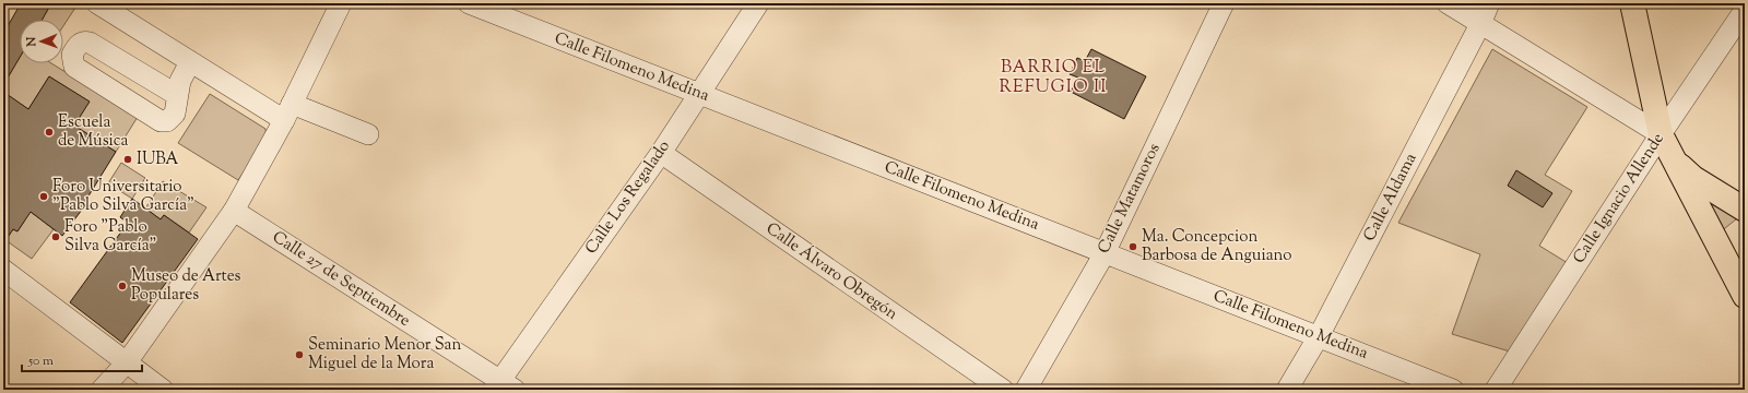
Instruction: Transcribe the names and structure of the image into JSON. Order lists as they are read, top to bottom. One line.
{"streets":{"street":["Calle Filomeno Medina","Calle Los Regalado","Calle Aldama","Calle Matamoros","Calle Ignacio Allende","Calle Álvaro Obregón","Calle 27 de Septiembre"]},"crossings":[["Calle Filomeno Medina","Calle Los Regalado"],["Calle Filomeno Medina","Calle Aldama"],["Calle Filomeno Medina","Calle Matamoros"],["Calle Los Regalado","Calle Álvaro Obregón"],["Calle Los Regalado","Calle 27 de Septiembre"]],"districts":["BARRIO EL REFUGIO II"],"places":["Escuela de Música","IUBA","Foro Universitario \"Pablo Silva García\"","Foro \"Pablo Silva García\"","Ma. Concepcion Barbosa de Anguiano","Museo de Artes Populares","Seminario Menor San Miguel de la Mora"],"scale_bar":"50 m","north":"left"}
